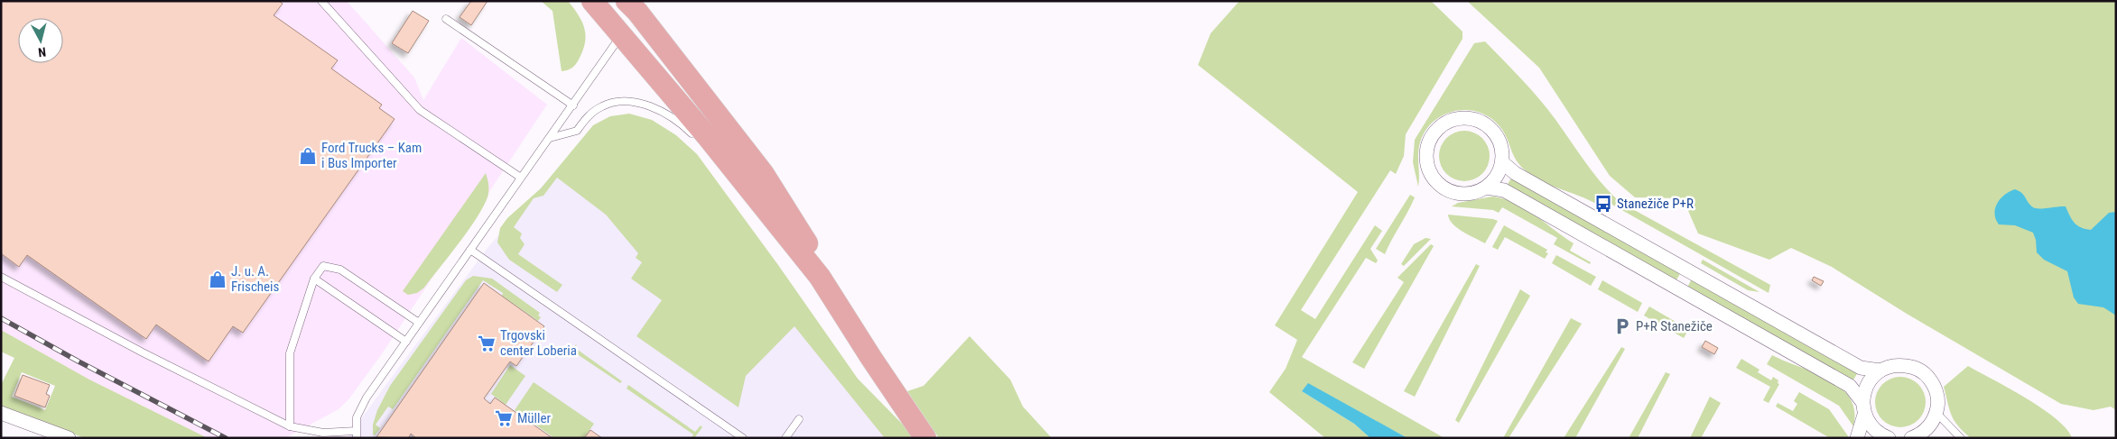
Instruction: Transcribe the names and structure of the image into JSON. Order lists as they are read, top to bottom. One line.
{"places":{"shop":["Ford Trucks – Kam i Bus Importer","J. u. A. Frischeis"],"bus stop":["Stanežiče P+R"],"parking":["P+R Stanežiče"],"supermarket":["Trgovski center Loberia","Müller"]},"north":"bottom"}
